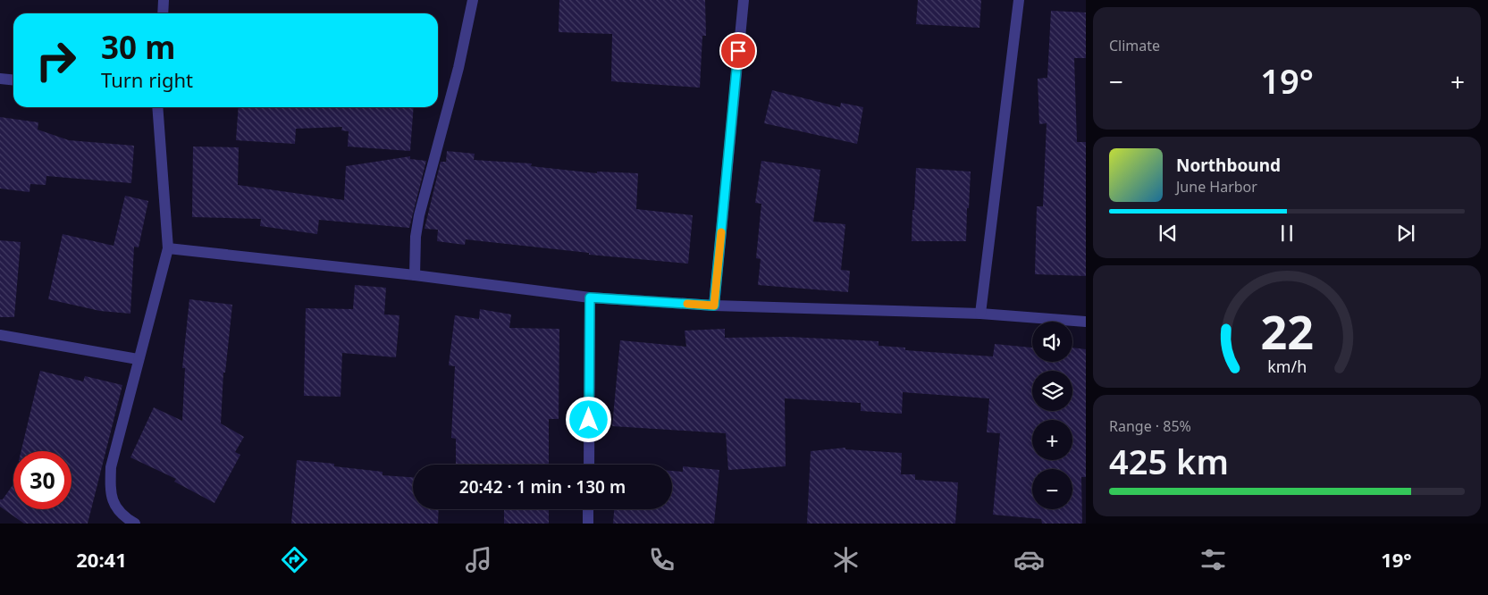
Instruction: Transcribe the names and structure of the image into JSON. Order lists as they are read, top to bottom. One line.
{"page":{"tile":["Climate",["Range · 85%","425 km"]],"turn":["30 m","Turn right"],"heat":["−","19°","+"],"song":["Northbound","June Harbor"],"map_buttons":["+","−"],"limit":"30","trip":"20:42 · 1 min · 130 m","tabs":["20:41","19°"],"gauge":["22","km/h"]}}
